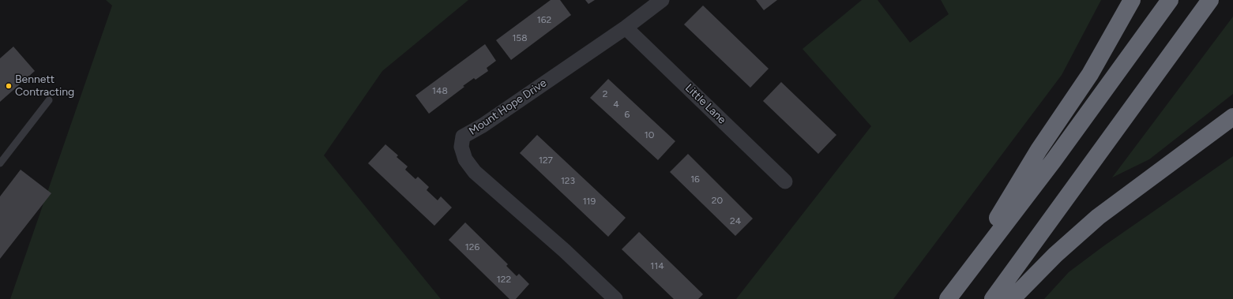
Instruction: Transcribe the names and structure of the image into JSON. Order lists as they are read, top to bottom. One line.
{"streets":{"street":["Little Lane","Mount Hope Drive"]},"crossings":[["Little Lane","Mount Hope Drive"]],"places":["Bennett Contracting"],"house_numbers":["162","158","148","2","4","6","10","127","16","123","20","119","24","126","114","122"]}
